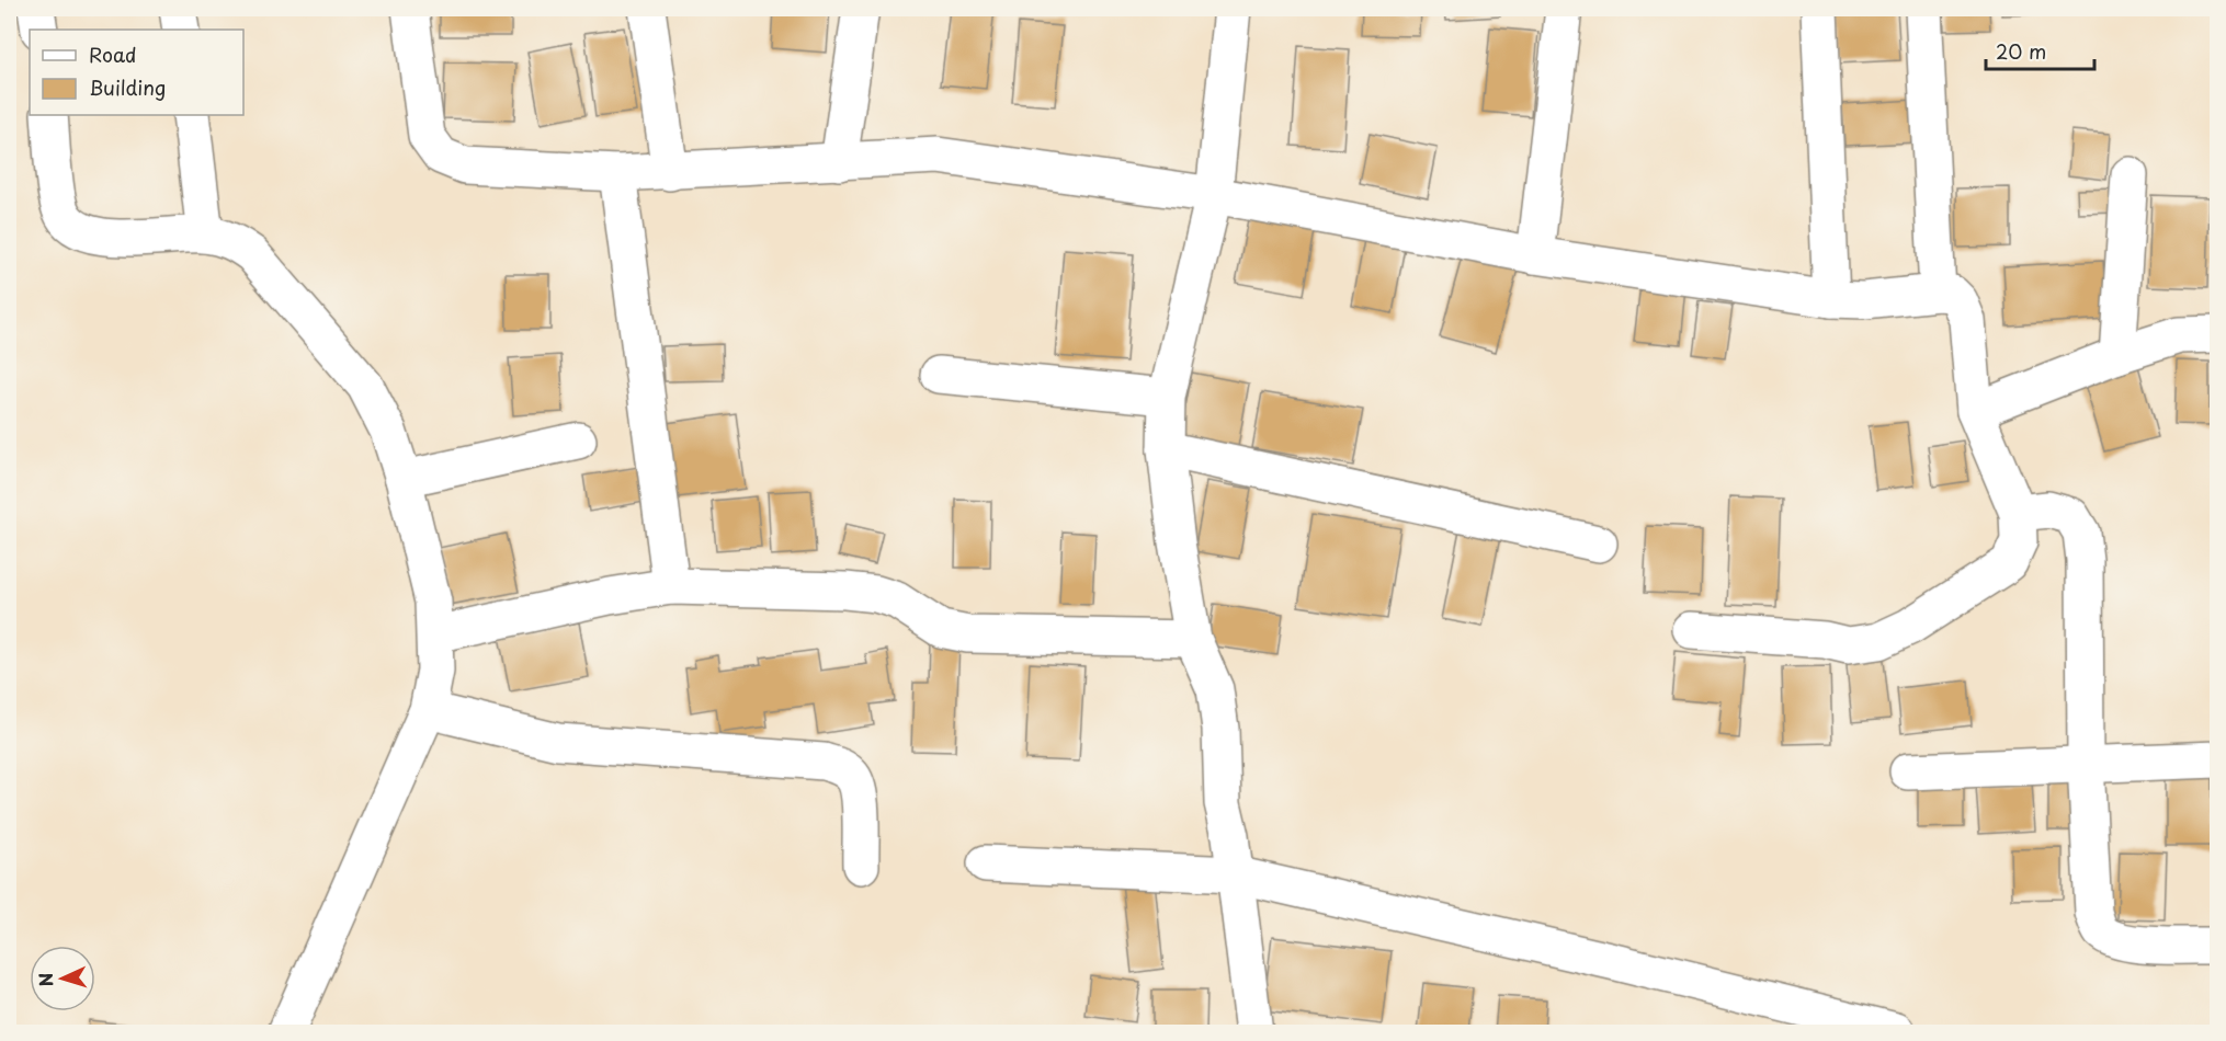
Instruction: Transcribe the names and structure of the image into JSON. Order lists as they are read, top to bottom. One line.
{"legend":["Road","Building"],"scale_bar":"20 m","north":"left"}
